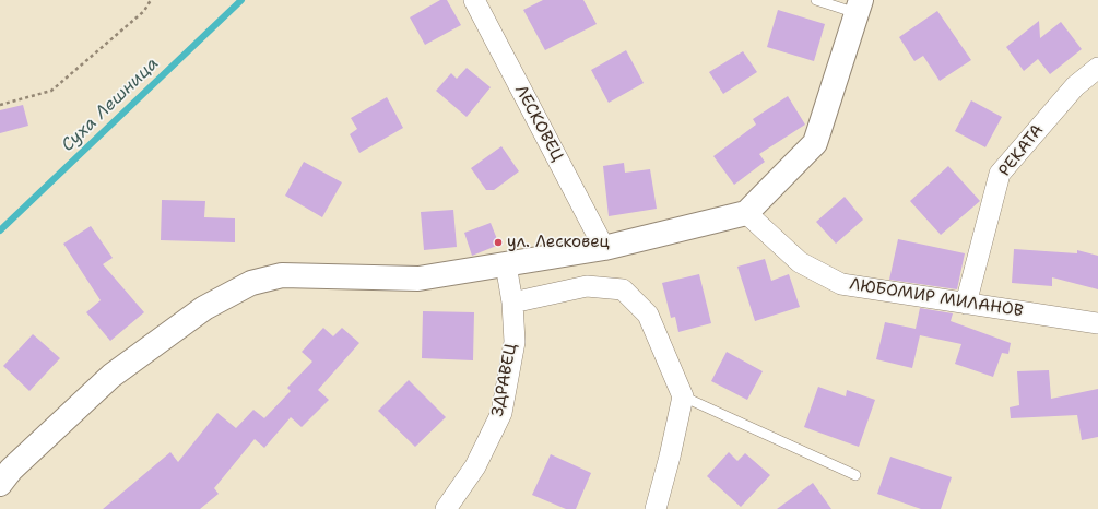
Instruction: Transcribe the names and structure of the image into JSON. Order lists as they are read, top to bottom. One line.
{"streets":{"street":["ЛЕСКОВЕЦ","РЕКАТА","ЛЮБОМИР МИЛАНОВ","ЗДРАВЕЦ"]},"crossings":[["РЕКАТА","ЛЮБОМИР МИЛАНОВ"]],"water":["Суха Лешница"],"places":["ул. Лесковец"]}
